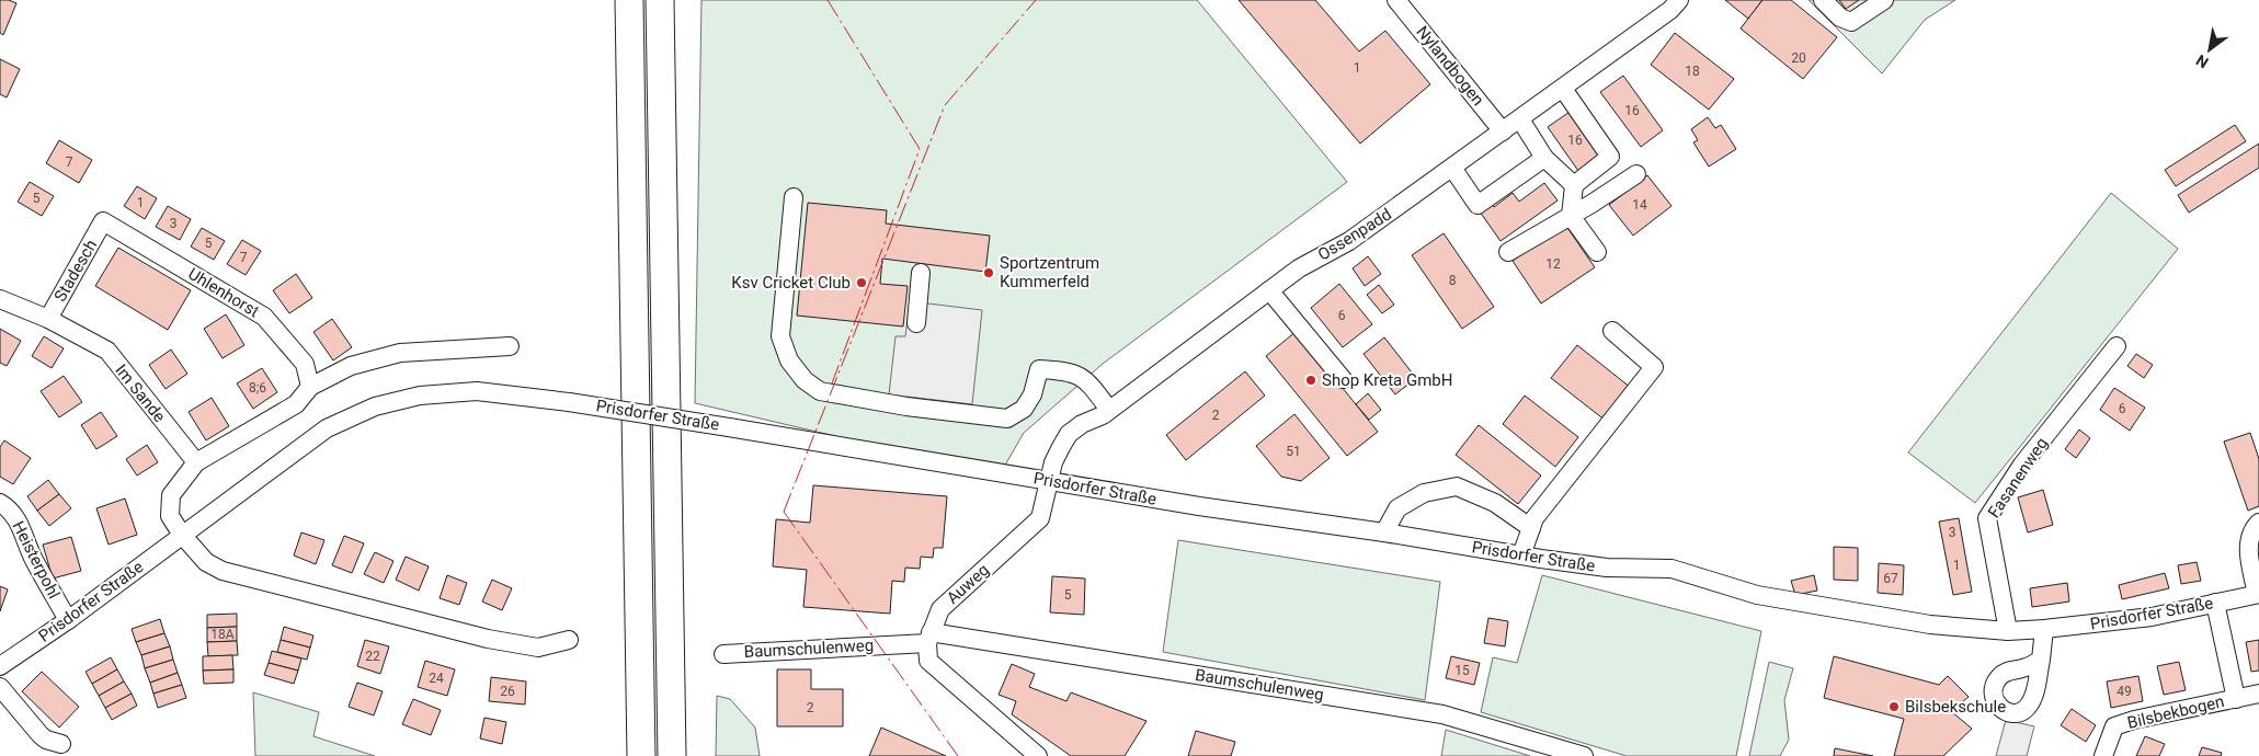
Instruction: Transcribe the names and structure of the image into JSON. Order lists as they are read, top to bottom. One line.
{"streets":{"street":["Nylandbogen","Ossenpadd","Stadesch","Uhlenhorst","Im Sande","Prisdorfer Straße","Fasanenweg","Heisterpohl","Auweg","Baumschulenweg","Bilsbekbogen"]},"crossings":[["Nylandbogen","Ossenpadd"],["Ossenpadd","Prisdorfer Straße"],["Ossenpadd","Auweg"],["Stadesch","Uhlenhorst"],["Stadesch","Im Sande"],["Prisdorfer Straße","Fasanenweg"],["Prisdorfer Straße","Heisterpohl"],["Prisdorfer Straße","Auweg"],["Prisdorfer Straße","Bilsbekbogen"],["Auweg","Baumschulenweg"]],"places":["Sportzentrum Kummerfeld","Ksv Cricket Club","Shop Kreta GmbH","Bilsbekschule"],"house_numbers":["20","1","18","16","16","7","5","1","14","3","5","7","12","8","6","8;6","6","2","51","3","1","67","5","18A","22","15","24","26","49","2"],"north":"bottom left"}
